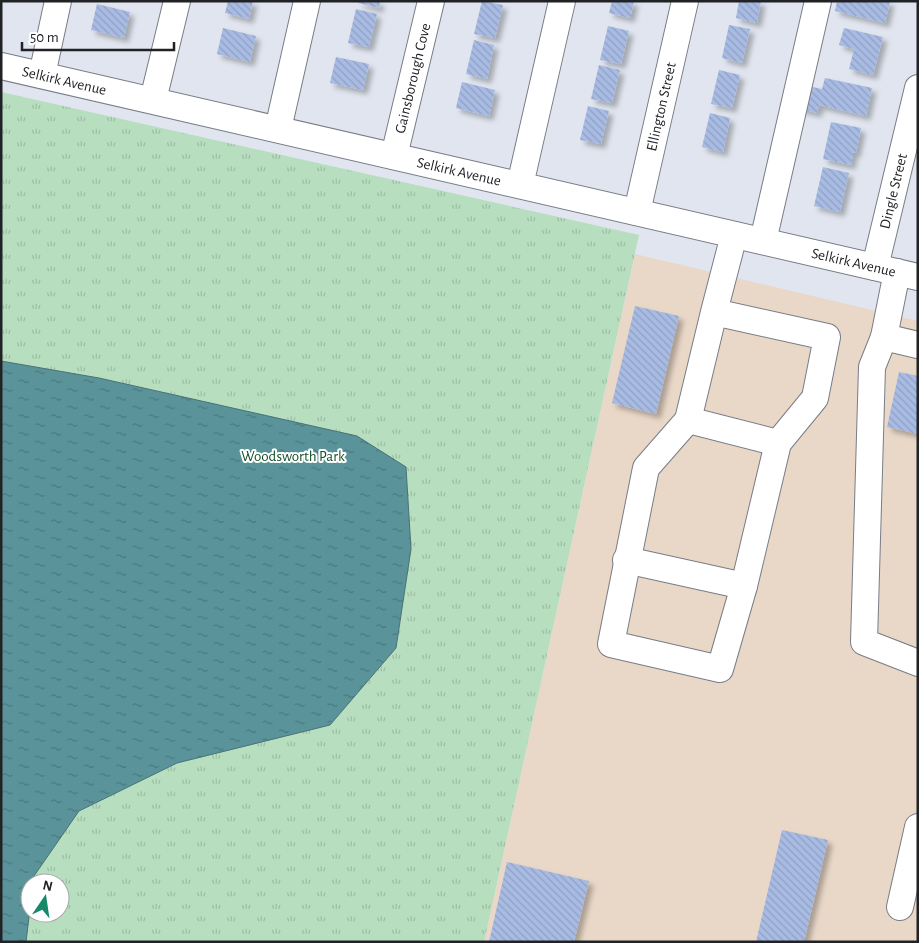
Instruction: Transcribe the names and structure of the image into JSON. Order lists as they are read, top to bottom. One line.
{"streets":{"street":["Gainsborough Cove","Selkirk Avenue","Ellington Street","Dingle Street"]},"crossings":[["Gainsborough Cove","Selkirk Avenue"],["Selkirk Avenue","Ellington Street"],["Selkirk Avenue","Dingle Street"]],"parks":["Woodsworth Park"],"scale_bar":"50 m","north":"top"}
